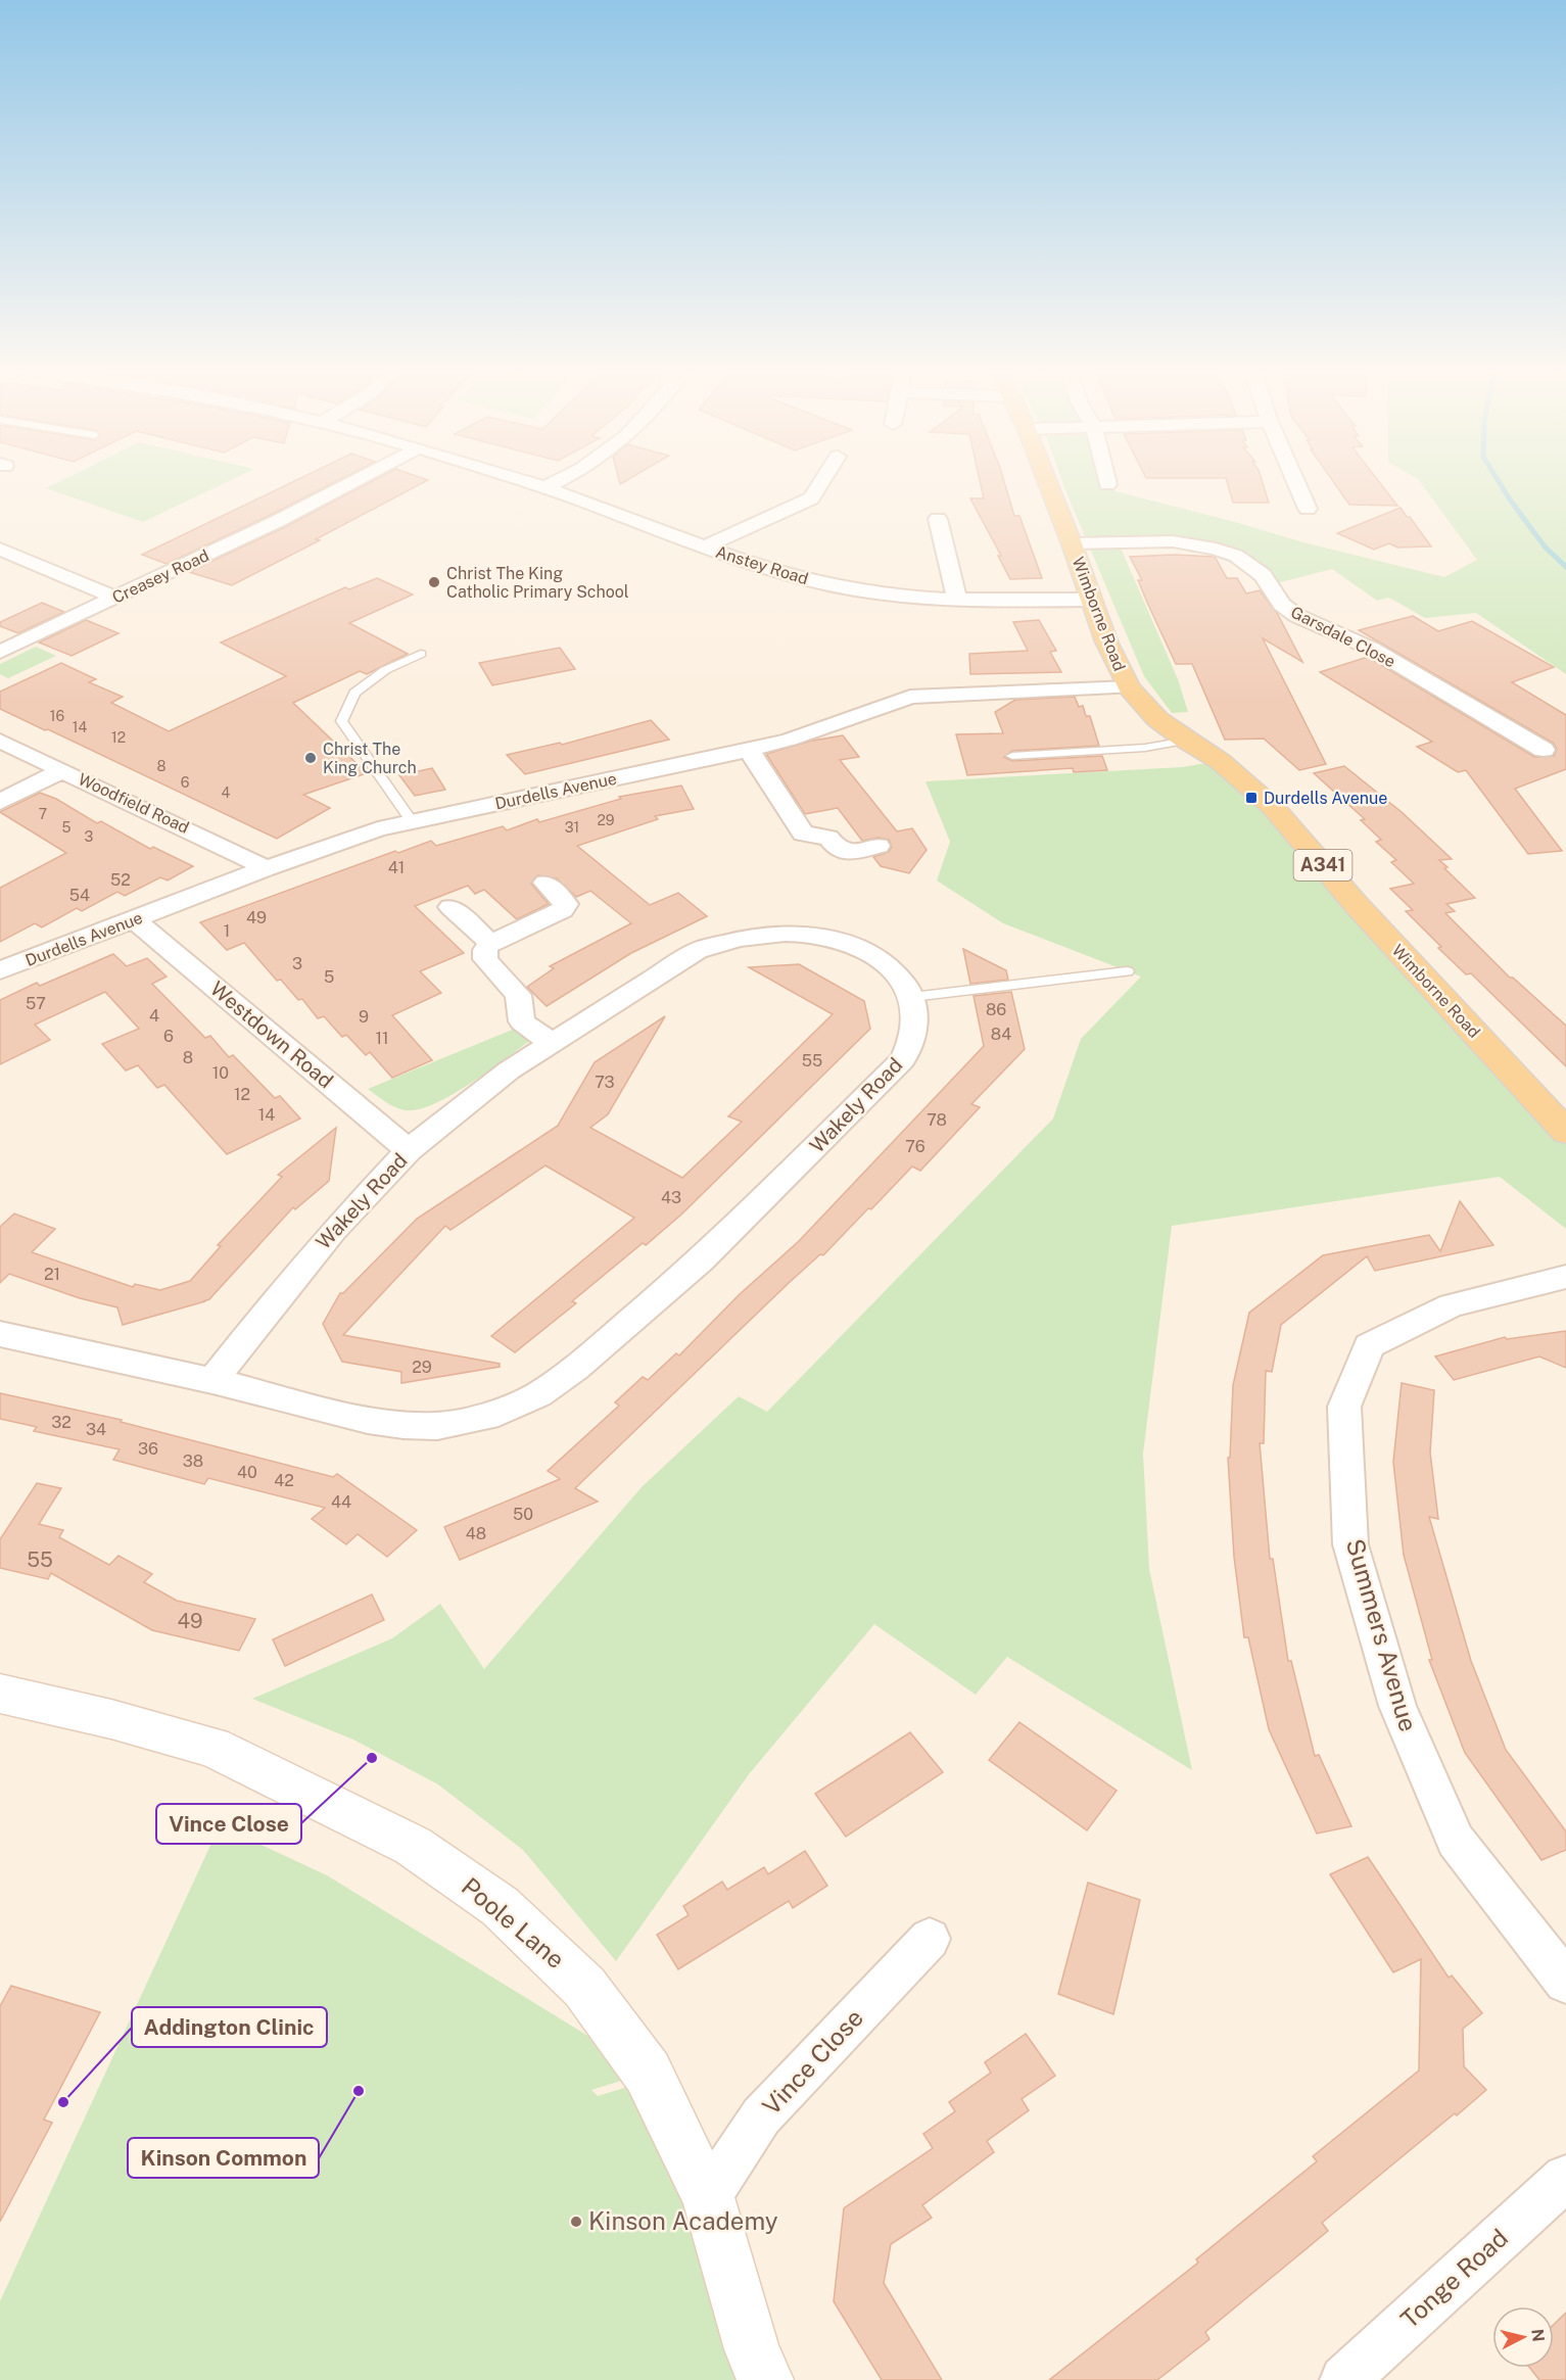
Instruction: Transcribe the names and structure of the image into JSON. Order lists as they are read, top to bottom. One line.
{"streets":{"main road":["Wimborne Road","A341"],"street":["Anstey Road","Creasey Road","Garsdale Close","Durdells Avenue","Woodfield Road","Westdown Road","Wakely Road","Summers Avenue","Poole Lane","Vince Close","Tonge Road"]},"crossings":[["Anstey Road","Wimborne Road"],["Wimborne Road","Garsdale Close"],["Wimborne Road","Durdells Avenue"],["Durdells Avenue","Woodfield Road"],["Durdells Avenue","Westdown Road"],["Westdown Road","Wakely Road"],["Poole Lane","Vince Close"]],"places":{"other":["Christ The King Catholic Primary School","Christ The King Church","Vince Close","Kinson Common","Addington Clinic","Kinson Academy"],"transit":["Durdells Avenue"]},"house_numbers":["16","14","12","8","6","4","7","29","5","31","3","41","52","54","49","1","3","5","57","86","4","9","84","6","11","8","55","10","73","12","14","78","76","43","21","29","32","34","36","38","40","42","44","50","48","55","49"],"north":"right"}
